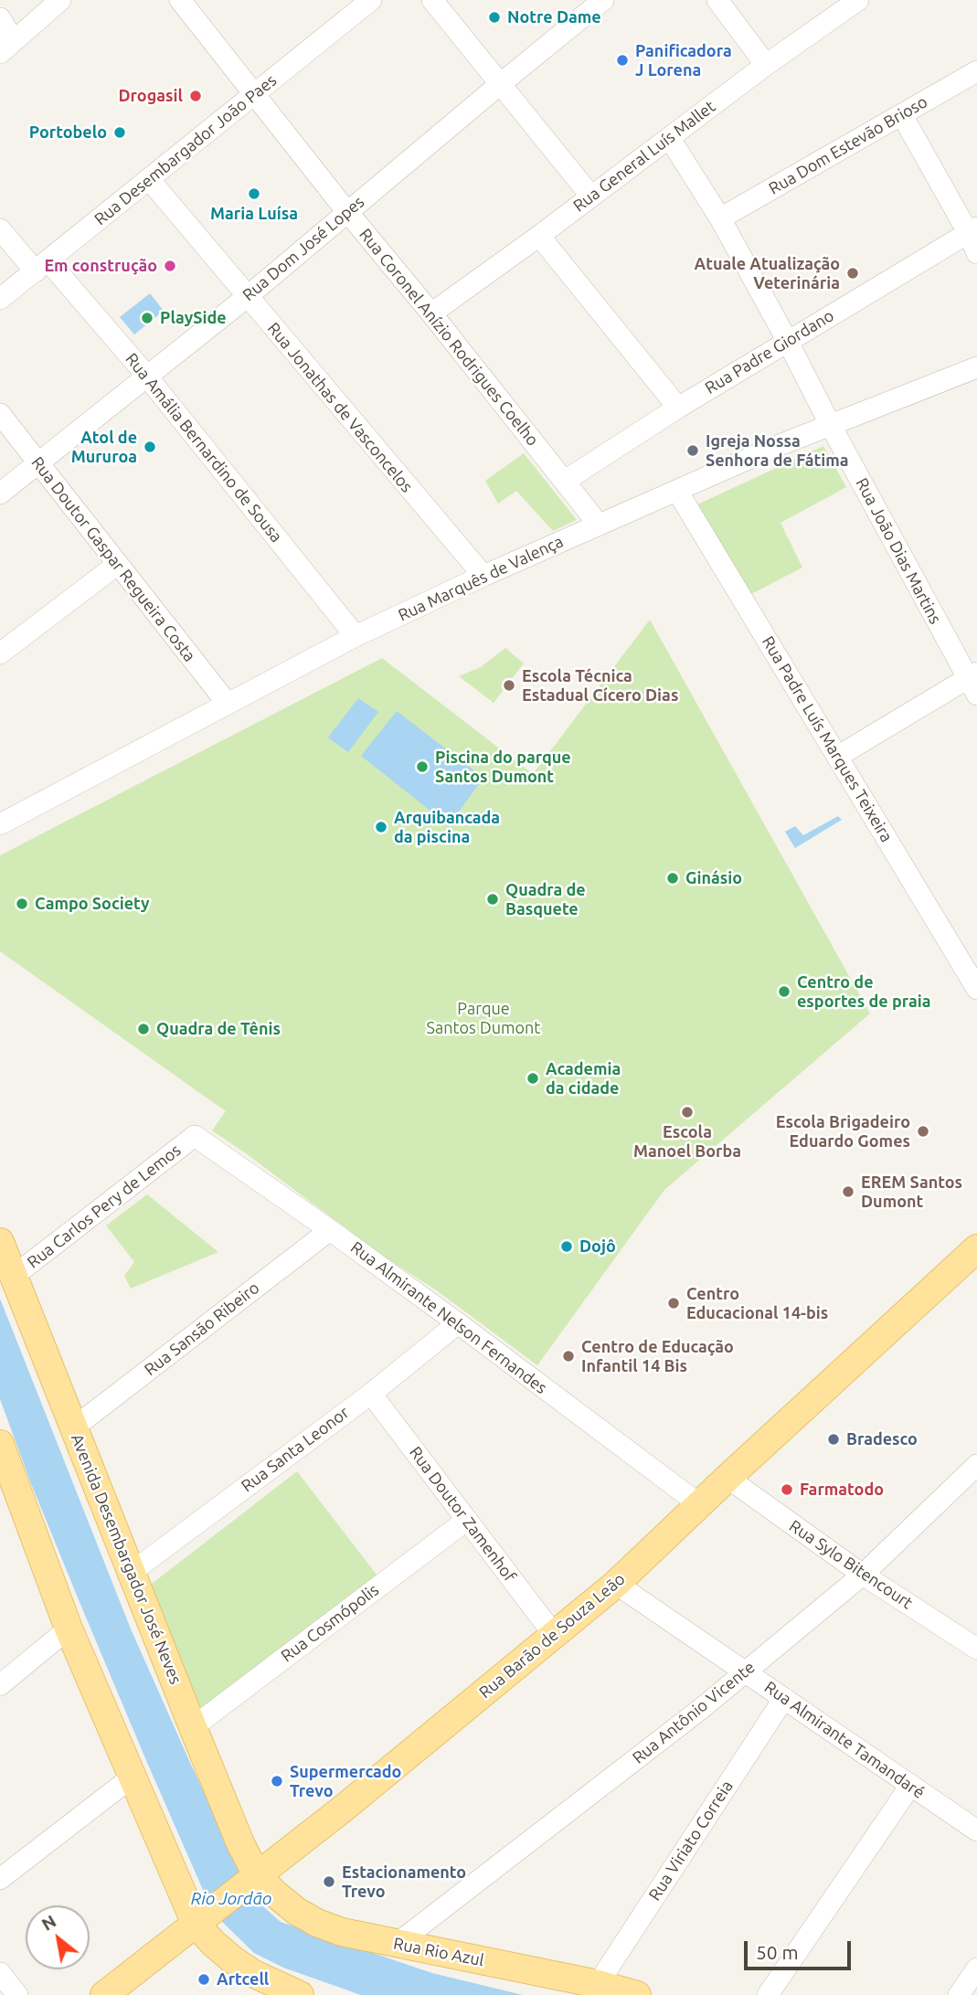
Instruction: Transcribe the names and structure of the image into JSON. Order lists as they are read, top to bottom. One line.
{"streets":{"main road":["Avenida Desembargador José Neves","Rua Barão de Souza Leão","Rua Rio Azul"],"street":["Rua Dom Estevão Brioso","Rua Desembargador João Paes","Rua General Luís Mallet","Rua Dom José Lopes","Rua Coronel Anízio Rodrigues Coelho","Rua Padre Giordano","Rua Jonathas de Vasconcelos","Rua Amália Bernardino de Sousa","Rua João Dias Martins","Rua Doutor Gaspar Regueira Costa","Rua Marquês de Valença","Rua Padre Luís Marques Teixeira","Rua Carlos Pery de Lemos","Rua Almirante Nelson Fernandes","Rua Sansão Ribeiro","Rua Santa Leonor","Rua Doutor Zamenhof","Rua Sylo Bitencourt","Rua Cosmópolis","Rua Antônio Vicente","Rua Almirante Tamandaré","Rua Viriato Correia"]},"crossings":[["Rua Dom Estevão Brioso","Rua João Dias Martins"],["Rua Desembargador João Paes","Rua Coronel Anízio Rodrigues Coelho"],["Rua Desembargador João Paes","Rua Jonathas de Vasconcelos"],["Rua Desembargador João Paes","Rua Amália Bernardino de Sousa"],["Rua General Luís Mallet","Rua Coronel Anízio Rodrigues Coelho"],["Rua General Luís Mallet","Rua João Dias Martins"],["Rua Dom José Lopes","Rua Coronel Anízio Rodrigues Coelho"],["Rua Dom José Lopes","Rua Jonathas de Vasconcelos"],["Rua Dom José Lopes","Rua Amália Bernardino de Sousa"],["Rua Dom José Lopes","Rua Doutor Gaspar Regueira Costa"],["Rua Coronel Anízio Rodrigues Coelho","Rua Padre Giordano"],["Rua Coronel Anízio Rodrigues Coelho","Rua Marquês de Valença"],["Rua Padre Giordano","Rua João Dias Martins"],["Rua Jonathas de Vasconcelos","Rua Marquês de Valença"],["Rua Amália Bernardino de Sousa","Rua Marquês de Valença"],["Rua João Dias Martins","Rua Marquês de Valença"],["Rua Doutor Gaspar Regueira Costa","Rua Marquês de Valença"],["Rua Marquês de Valença","Rua Padre Luís Marques Teixeira"],["Rua Carlos Pery de Lemos","Rua Almirante Nelson Fernandes"],["Rua Carlos Pery de Lemos","Avenida Desembargador José Neves"],["Rua Almirante Nelson Fernandes","Rua Sansão Ribeiro"],["Rua Almirante Nelson Fernandes","Rua Santa Leonor"],["Rua Almirante Nelson Fernandes","Rua Barão de Souza Leão"],["Rua Sansão Ribeiro","Avenida Desembargador José Neves"],["Rua Santa Leonor","Rua Doutor Zamenhof"],["Rua Santa Leonor","Avenida Desembargador José Neves"],["Rua Doutor Zamenhof","Rua Cosmópolis"],["Rua Doutor Zamenhof","Rua Barão de Souza Leão"],["Avenida Desembargador José Neves","Rua Cosmópolis"],["Avenida Desembargador José Neves","Rua Barão de Souza Leão"],["Avenida Desembargador José Neves","Rua Rio Azul"],["Rua Sylo Bitencourt","Rua Barão de Souza Leão"],["Rua Sylo Bitencourt","Rua Antônio Vicente"],["Rua Barão de Souza Leão","Rua Almirante Tamandaré"],["Rua Barão de Souza Leão","Rua Rio Azul"],["Rua Antônio Vicente","Rua Almirante Tamandaré"],["Rua Antônio Vicente","Rua Rio Azul"],["Rua Almirante Tamandaré","Rua Viriato Correia"],["Rua Viriato Correia","Rua Rio Azul"]],"water":["Rio Jordão"],"parks":["Parque Santos Dumont"],"places":["Notre Dame","Panificadora J Lorena","Drogasil","Portobelo","Maria Luísa","Em construção","Atuale Atualização Veterinária","PlaySide","Atol de Mururoa","Igreja Nossa Senhora de Fátima","Escola Técnica Estadual Cícero Dias","Piscina do parque Santos Dumont","Arquibancada da piscina","Ginásio","Quadra de Basquete","Campo Society","Centro de esportes de praia","Quadra de Tênis","Academia da cidade","Escola Manoel Borba","Escola Brigadeiro Eduardo Gomes","EREM Santos Dumont","Dojô","Centro Educacional 14-bis","Centro de Educação Infantil 14 Bis","Bradesco","Farmatodo","Supermercado Trevo","Estacionamento Trevo","Artcell"],"scale_bar":"50 m","north":"top left"}
